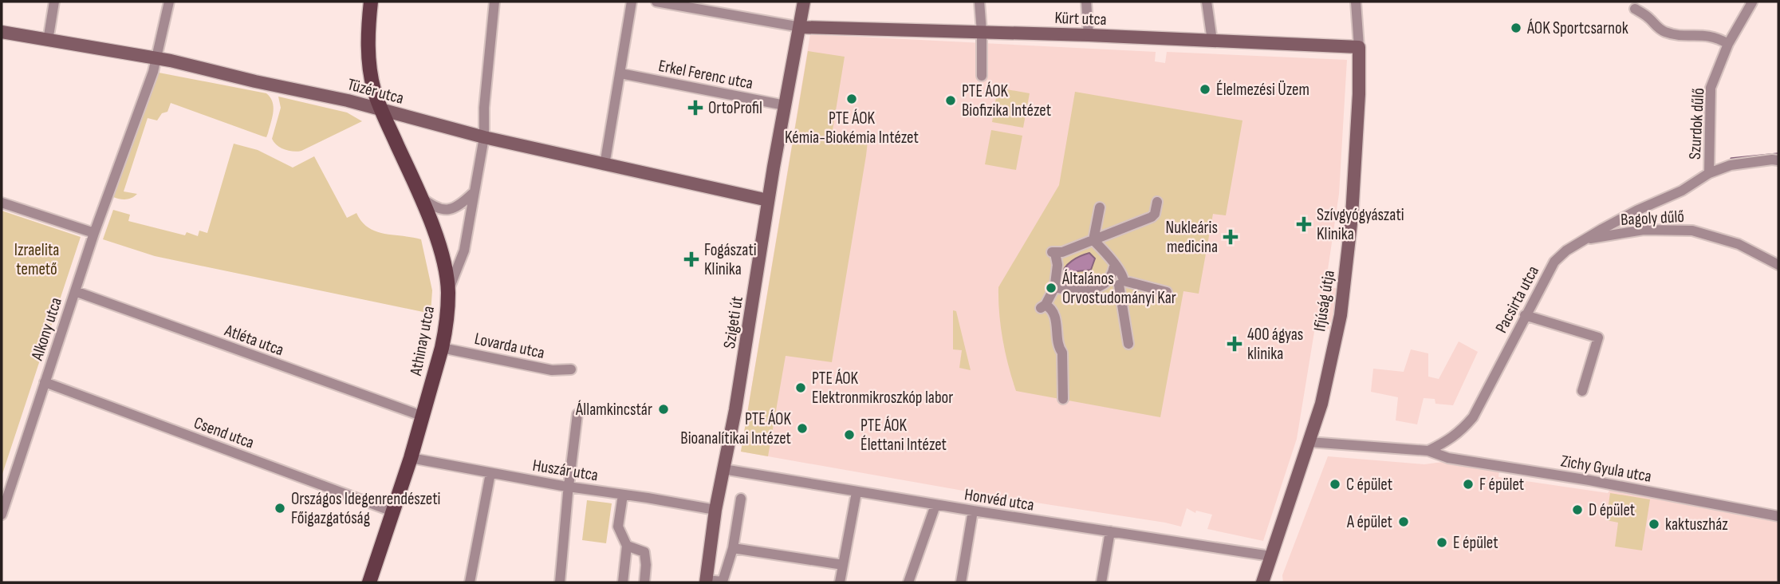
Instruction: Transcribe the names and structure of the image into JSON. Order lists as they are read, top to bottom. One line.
{"streets":{"main road":["Athinay utca"],"street":["Kürt utca","Erkel Ferenc utca","Tüzér utca","Szurdok dűlő","Bagoly dűlő","Pacsirta utca","Ifjúság útja","Szigeti út","Alkony utca","Atléta utca","Lovarda utca","Csend utca","Zichy Gyula utca","Huszár utca","Honvéd utca"]},"crossings":[["Kürt utca","Ifjúság útja"],["Kürt utca","Szigeti út"],["Erkel Ferenc utca","Szigeti út"],["Tüzér utca","Szigeti út"],["Tüzér utca","Alkony utca"],["Tüzér utca","Athinay utca"],["Szurdok dűlő","Pacsirta utca"],["Bagoly dűlő","Pacsirta utca"],["Pacsirta utca","Ifjúság útja"],["Pacsirta utca","Zichy Gyula utca"],["Ifjúság útja","Honvéd utca"],["Szigeti út","Huszár utca"],["Szigeti út","Honvéd utca"],["Alkony utca","Atléta utca"],["Alkony utca","Csend utca"],["Atléta utca","Athinay utca"],["Athinay utca","Lovarda utca"],["Athinay utca","Csend utca"],["Athinay utca","Huszár utca"]],"parks":["Izraelita temető"],"places":{"other":["ÁOK Sportcsarnok","Élelmezési Üzem","PTE ÁOK Kémia-Biokémia Intézet","PTE ÁOK Biofizika Intézet","Általános Orvostudományi Kar","PTE ÁOK Elektronmikroszkóp labor","Államkincstár","PTE ÁOK Bioanalítikai Intézet","PTE ÁOK Élettani Intézet","C épület","F épület","Országos Idegenrendészeti Főigazgatóság","D épület","A épület","kaktuszház","E épület"],"health":["OrtoProfil","Szívgyógyászati Klinika","Nukleáris medicina","Fogászati Klinika","400 ágyas klinika"]}}
